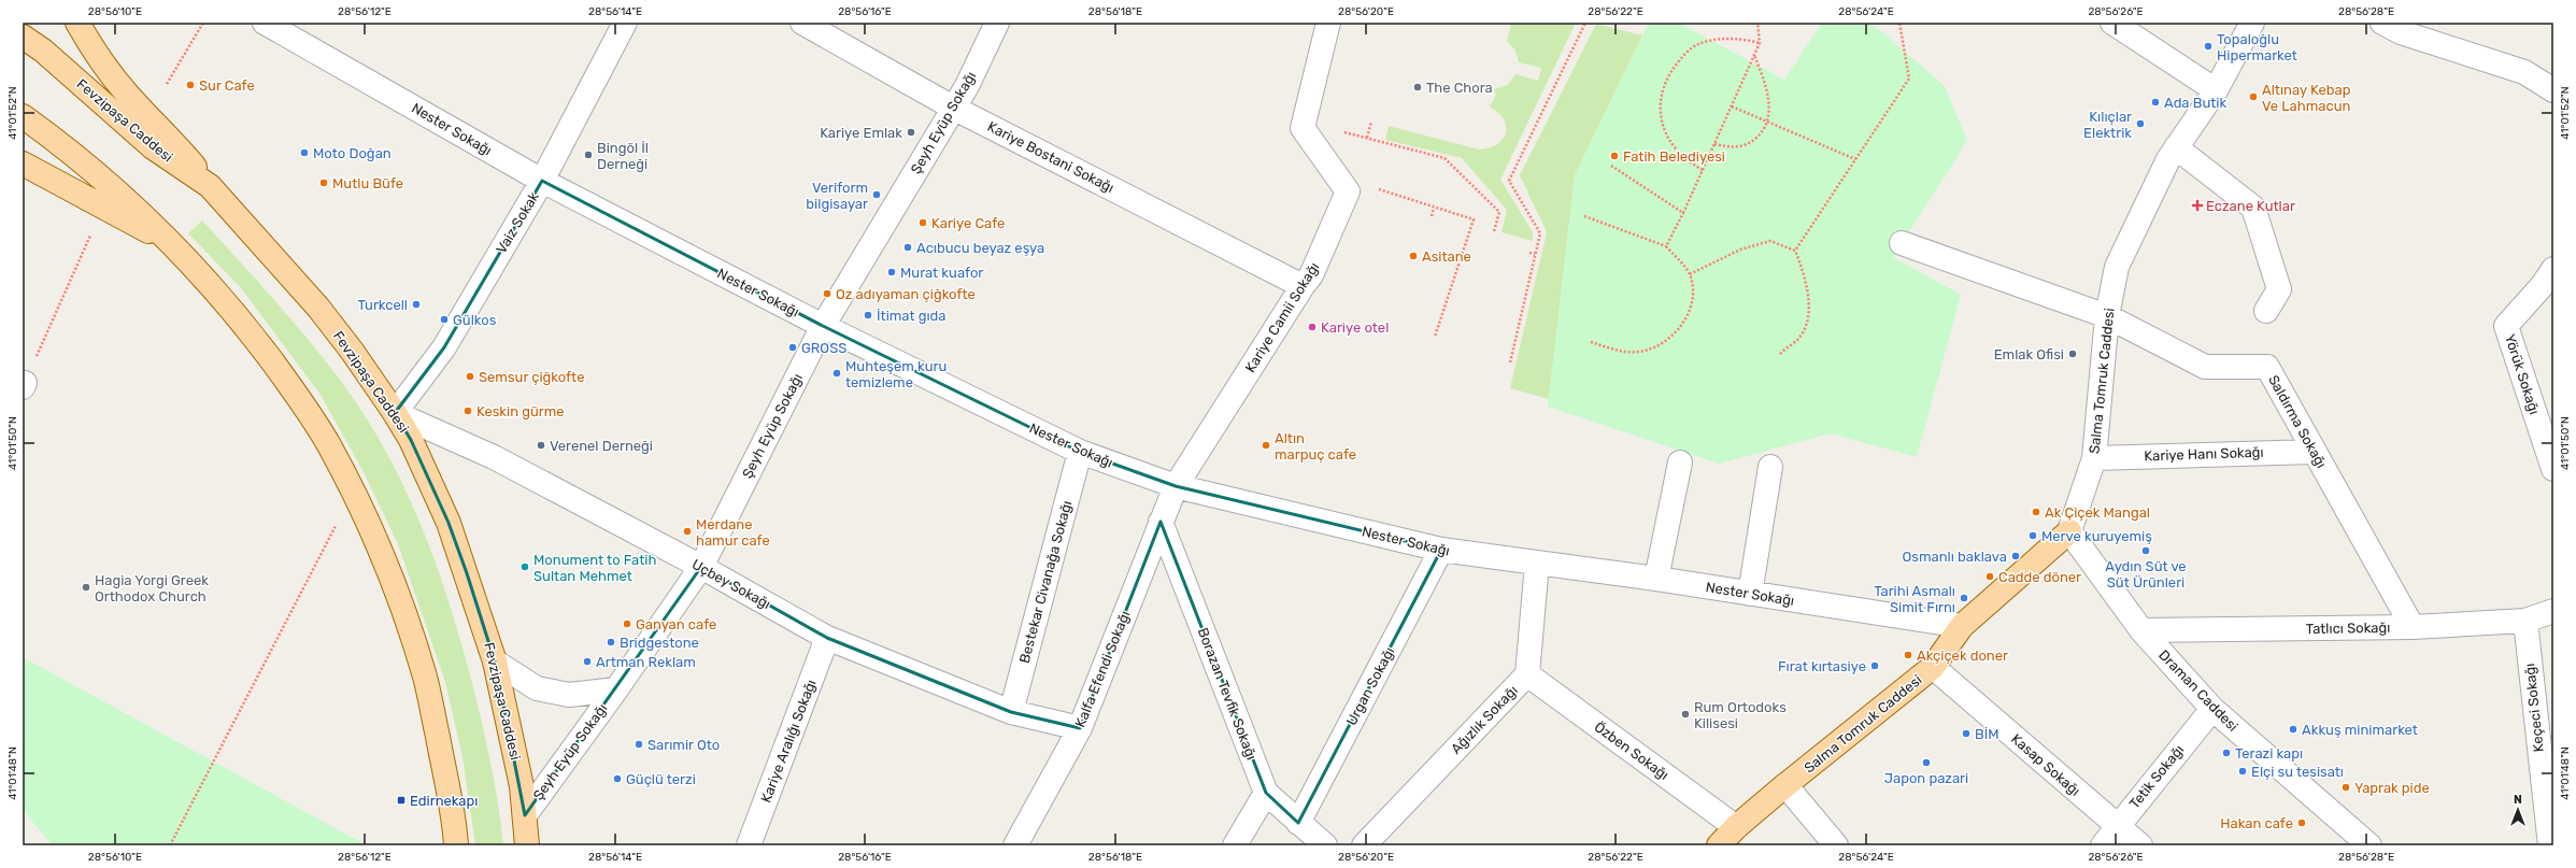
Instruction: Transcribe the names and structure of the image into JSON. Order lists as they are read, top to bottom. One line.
{"streets":{"main road":["Fevzipaşa Caddesi","Salma Tomruk Caddesi"],"street":["Şeyh Eyüp Sokağı","Nester Sokağı","Kariye Bostani Sokağı","Vaiz Sokak","Kariye Camii Sokağı","Yörük Sokağı","Saldırma Sokağı","Kariye Hanı Sokağı","Bestekar Civanağa Sokağı","Uçbey Sokağı","Tatlıcı Sokağı","Kalfa Efendi Sokağı","Urgan Sokağı","Draman Caddesi","Borazan Tevfik Sokağı","Keçeci Sokağı","Ağızlık Sokağı","Kariye Aralığı Sokağı","Özben Sokağı","Kasap Sokağı","Tetik Sokağı"]},"crossings":[["Fevzipaşa Caddesi","Şeyh Eyüp Sokağı"],["Fevzipaşa Caddesi","Vaiz Sokak"],["Fevzipaşa Caddesi","Uçbey Sokağı"],["Şeyh Eyüp Sokağı","Nester Sokağı"],["Şeyh Eyüp Sokağı","Kariye Bostani Sokağı"],["Şeyh Eyüp Sokağı","Uçbey Sokağı"],["Nester Sokağı","Vaiz Sokak"],["Nester Sokağı","Kariye Camii Sokağı"],["Nester Sokağı","Salma Tomruk Caddesi"],["Nester Sokağı","Bestekar Civanağa Sokağı"],["Nester Sokağı","Kalfa Efendi Sokağı"],["Nester Sokağı","Urgan Sokağı"],["Nester Sokağı","Ağızlık Sokağı"],["Kariye Bostani Sokağı","Kariye Camii Sokağı"],["Vaiz Sokak","Uçbey Sokağı"],["Kariye Camii Sokağı","Kalfa Efendi Sokağı"],["Salma Tomruk Caddesi","Saldırma Sokağı"],["Salma Tomruk Caddesi","Kariye Hanı Sokağı"],["Salma Tomruk Caddesi","Draman Caddesi"],["Salma Tomruk Caddesi","Özben Sokağı"],["Salma Tomruk Caddesi","Kasap Sokağı"],["Saldırma Sokağı","Kariye Hanı Sokağı"],["Saldırma Sokağı","Tatlıcı Sokağı"],["Bestekar Civanağa Sokağı","Uçbey Sokağı"],["Uçbey Sokağı","Kalfa Efendi Sokağı"],["Uçbey Sokağı","Kariye Aralığı Sokağı"],["Tatlıcı Sokağı","Draman Caddesi"],["Tatlıcı Sokağı","Keçeci Sokağı"],["Kalfa Efendi Sokağı","Borazan Tevfik Sokağı"],["Urgan Sokağı","Borazan Tevfik Sokağı"],["Draman Caddesi","Tetik Sokağı"],["Ağızlık Sokağı","Özben Sokağı"],["Kasap Sokağı","Tetik Sokağı"]],"places":{"other":["Topaloğlu Hipermarket","Sur Cafe","The Chora","Altınay Kebap Ve Lahmacun","Ada Butik","Kılıçlar Elektrik","Kariye Emlak","Moto Doğan","Bingöl İl Derneği","Fatih Belediyesi","Mutlu Büfe","Veriform bilgisayar","Kariye Cafe","Acıbucu beyaz eşya","Asitane","Murat kuafor","Oz adıyaman çiğkofte","Turkcell","İtimat gıda","Gülkos","Kariye otel","GROSS","Emlak Ofisi","Muhteşem kuru temizleme","Semsur çiğkofte","Keskin gürme","Verenel Derneği","Altın marpuç cafe","Ak Çiçek Mangal","Merdane hamur cafe","Merve kuruyemiş","Aydın Süt ve Süt Ürünleri","Osmanlı baklava","Monument to Fatih Sultan Mehmet","Cadde döner","Hagia Yorgi Greek Orthodox Church","Tarihi Asmalı Simit Fırnı","Ganyan cafe","Bridgestone","Akçiçek doner","Artman Reklam","Fırat kırtasiye","Rum Ortodoks Kilisesi","Akkuş minimarket","BİM","Sarımir Oto","Terazi kapı","Japon pazari","Elçi su tesisatı","Güçlü terzi","Yaprak pide","Hakan cafe"],"health":["Eczane Kutlar"],"transit":["Edirnekapı"]},"north":"top","coordinates":["28°56'10\"E","28°56'12\"E","28°56'14\"E","28°56'16\"E","28°56'18\"E","28°56'20\"E","28°56'22\"E","28°56'24\"E","28°56'26\"E","28°56'28\"E","41°01'52\"N","41°01'50\"N","41°01'48\"N"]}
